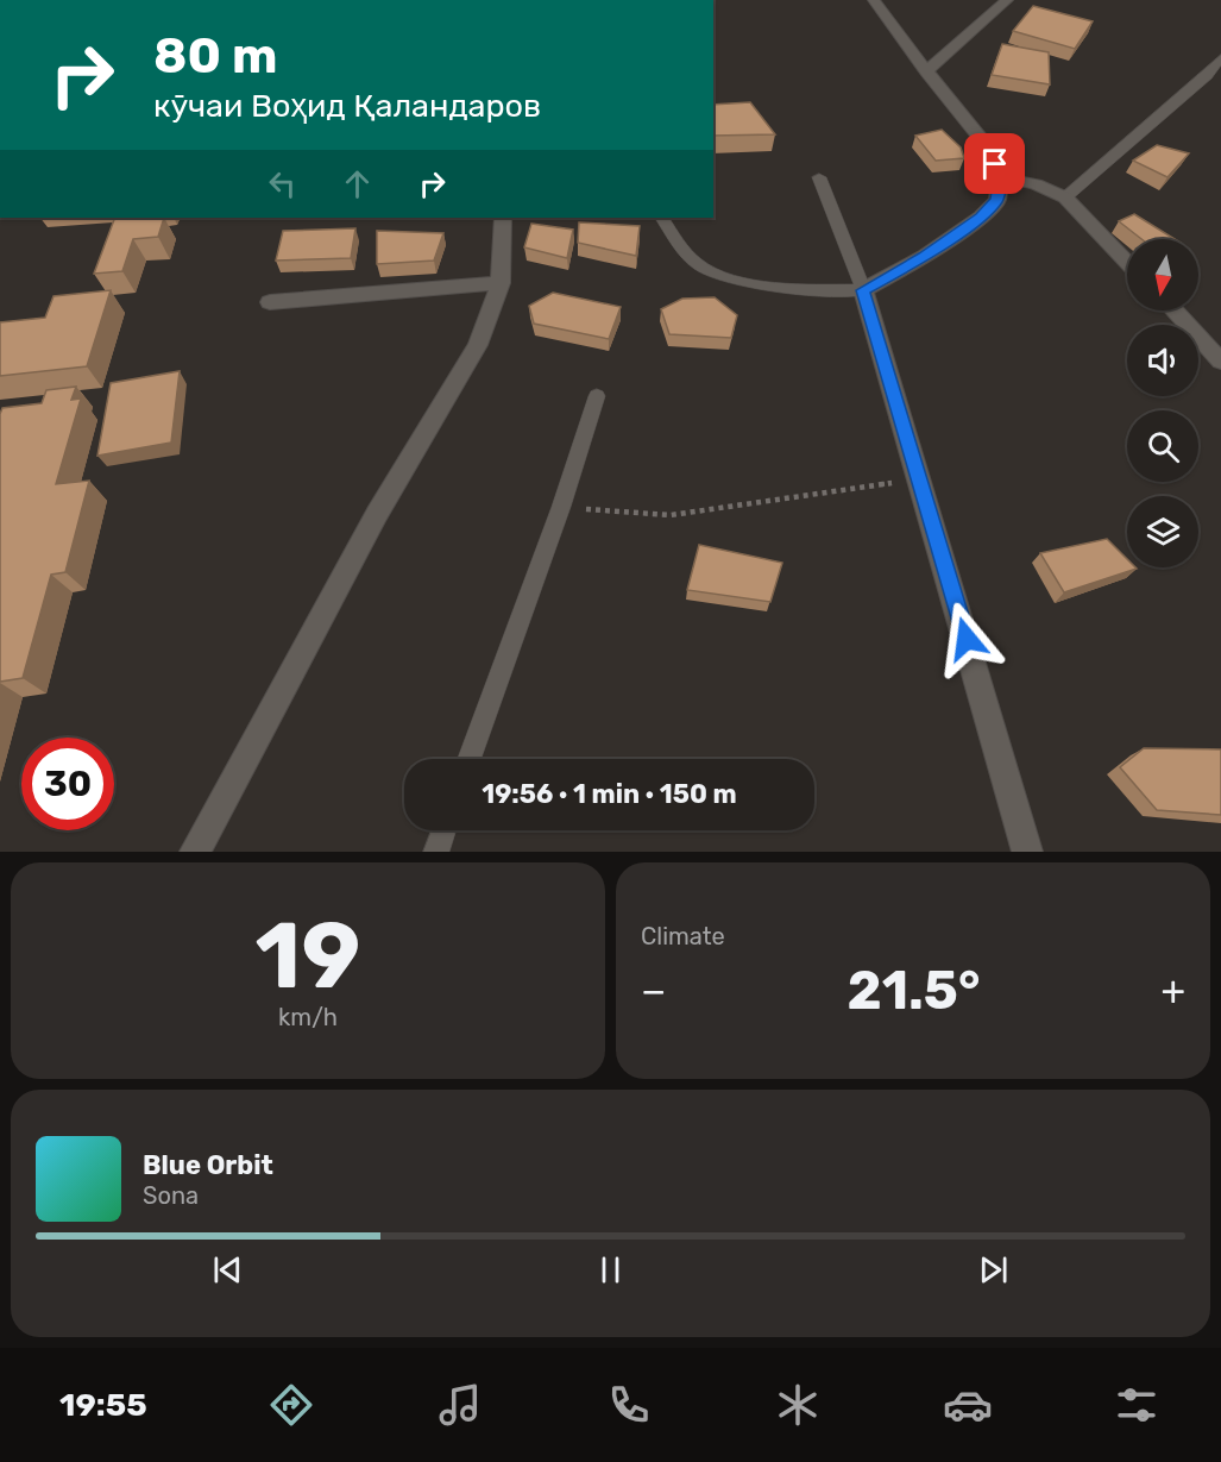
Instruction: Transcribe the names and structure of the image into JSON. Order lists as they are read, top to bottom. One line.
{"north":"bottom","page":{"turn":["80 m","кӯчаи Воҳид Қаландаров"],"limit":"30","trip":"19:56 · 1 min · 150 m","tile":[["19","km/h"],"Climate"],"heat":["−","21.5°","+"],"song":["Blue Orbit","Sona"],"tabs":"19:55"}}
